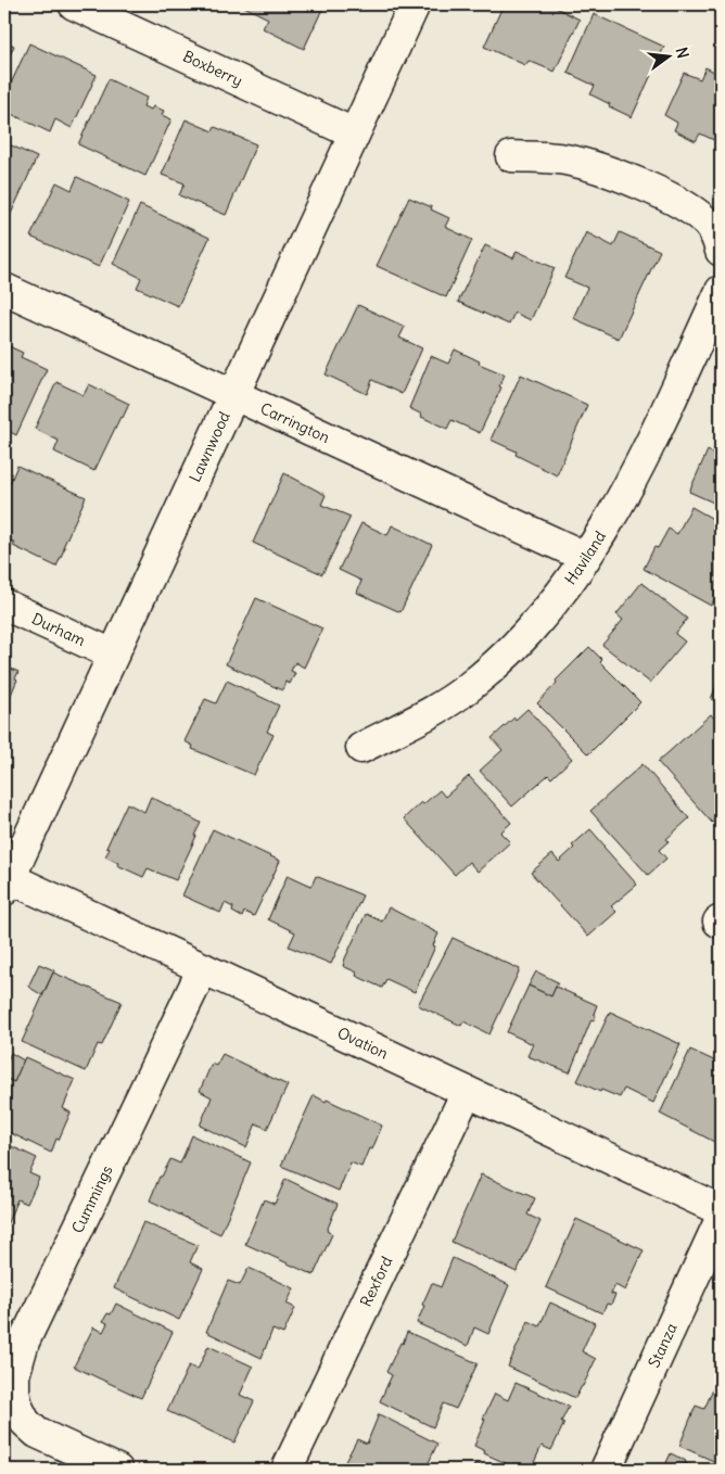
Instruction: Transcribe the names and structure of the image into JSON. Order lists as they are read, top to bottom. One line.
{"streets":{"street":["Boxberry","Carrington","Lawnwood","Haviland","Durham","Ovation","Cummings","Rexford","Stanza"]},"crossings":[["Boxberry","Lawnwood"],["Carrington","Lawnwood"],["Carrington","Haviland"],["Lawnwood","Durham"],["Lawnwood","Ovation"],["Ovation","Cummings"],["Ovation","Rexford"]],"north":"right"}
